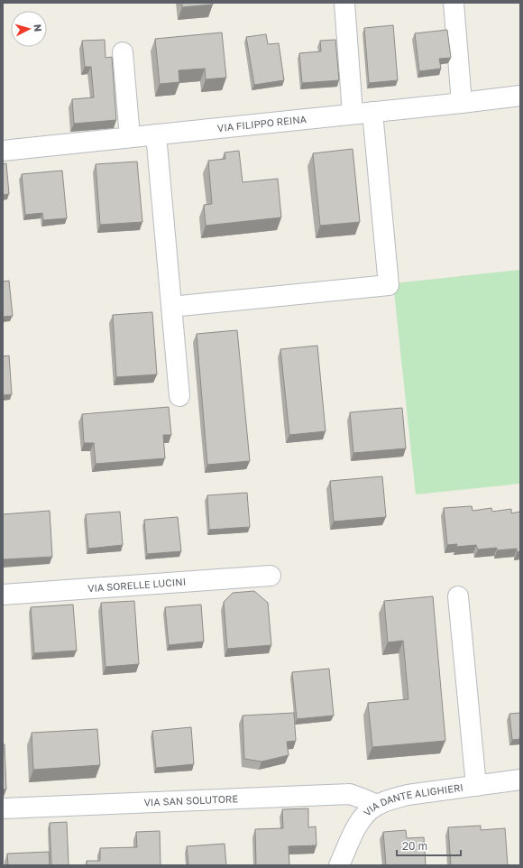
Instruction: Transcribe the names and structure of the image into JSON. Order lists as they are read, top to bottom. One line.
{"streets":{"street":["VIA FILIPPO REINA","VIA SORELLE LUCINI","VIA SAN SOLUTORE","VIA DANTE ALIGHIERI"]},"crossings":[["VIA SAN SOLUTORE","VIA DANTE ALIGHIERI"]],"scale_bar":"20 m","north":"right"}
